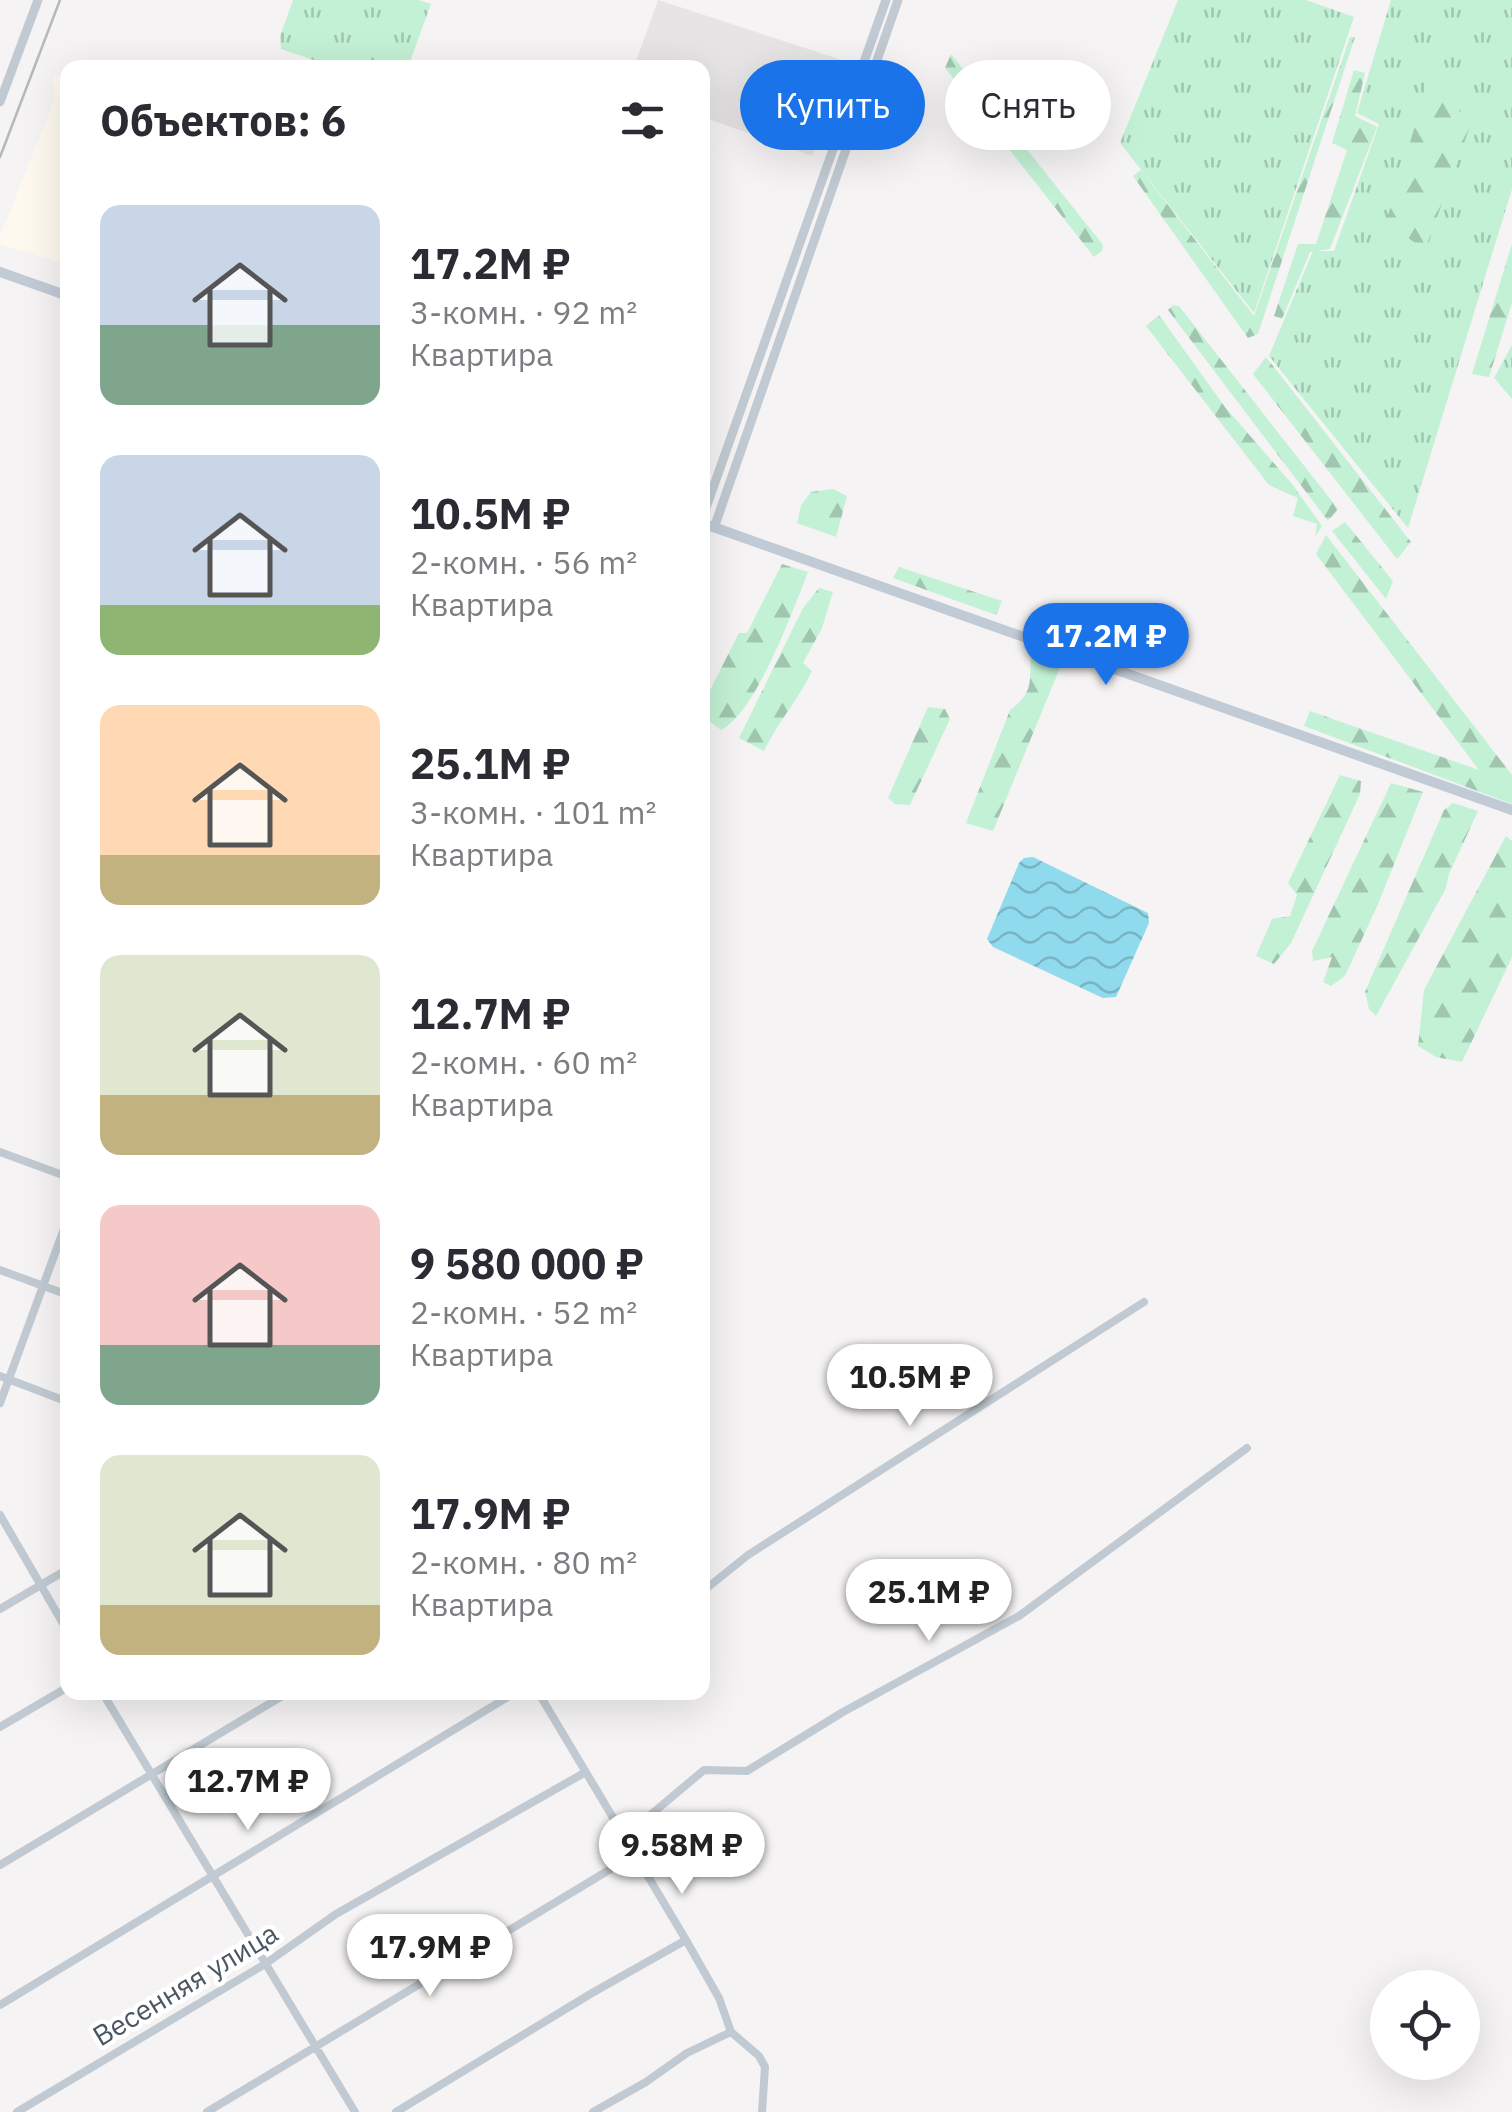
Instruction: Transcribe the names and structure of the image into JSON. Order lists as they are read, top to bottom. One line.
{"streets":{"street":["Весенняя улица"]},"page":{"chip":["Купить","Снять"],"heading":"Объектов: 6","list":[{"name":"17.2M ₽","note":"3-комн. · 92 m² · Квартира"},{"name":"10.5M ₽","note":"2-комн. · 56 m² · Квартира"},{"name":"25.1M ₽","note":"3-комн. · 101 m² · Квартира"},{"name":"12.7M ₽","note":"2-комн. · 60 m² · Квартира"},{"name":"9 580 000 ₽","note":"2-комн. · 52 m² · Квартира"},{"name":"17.9M ₽","note":"2-комн. · 80 m² · Квартира"}],"price":["17.2M ₽","10.5M ₽","25.1M ₽","12.7M ₽","9.58M ₽","17.9M ₽"]}}
